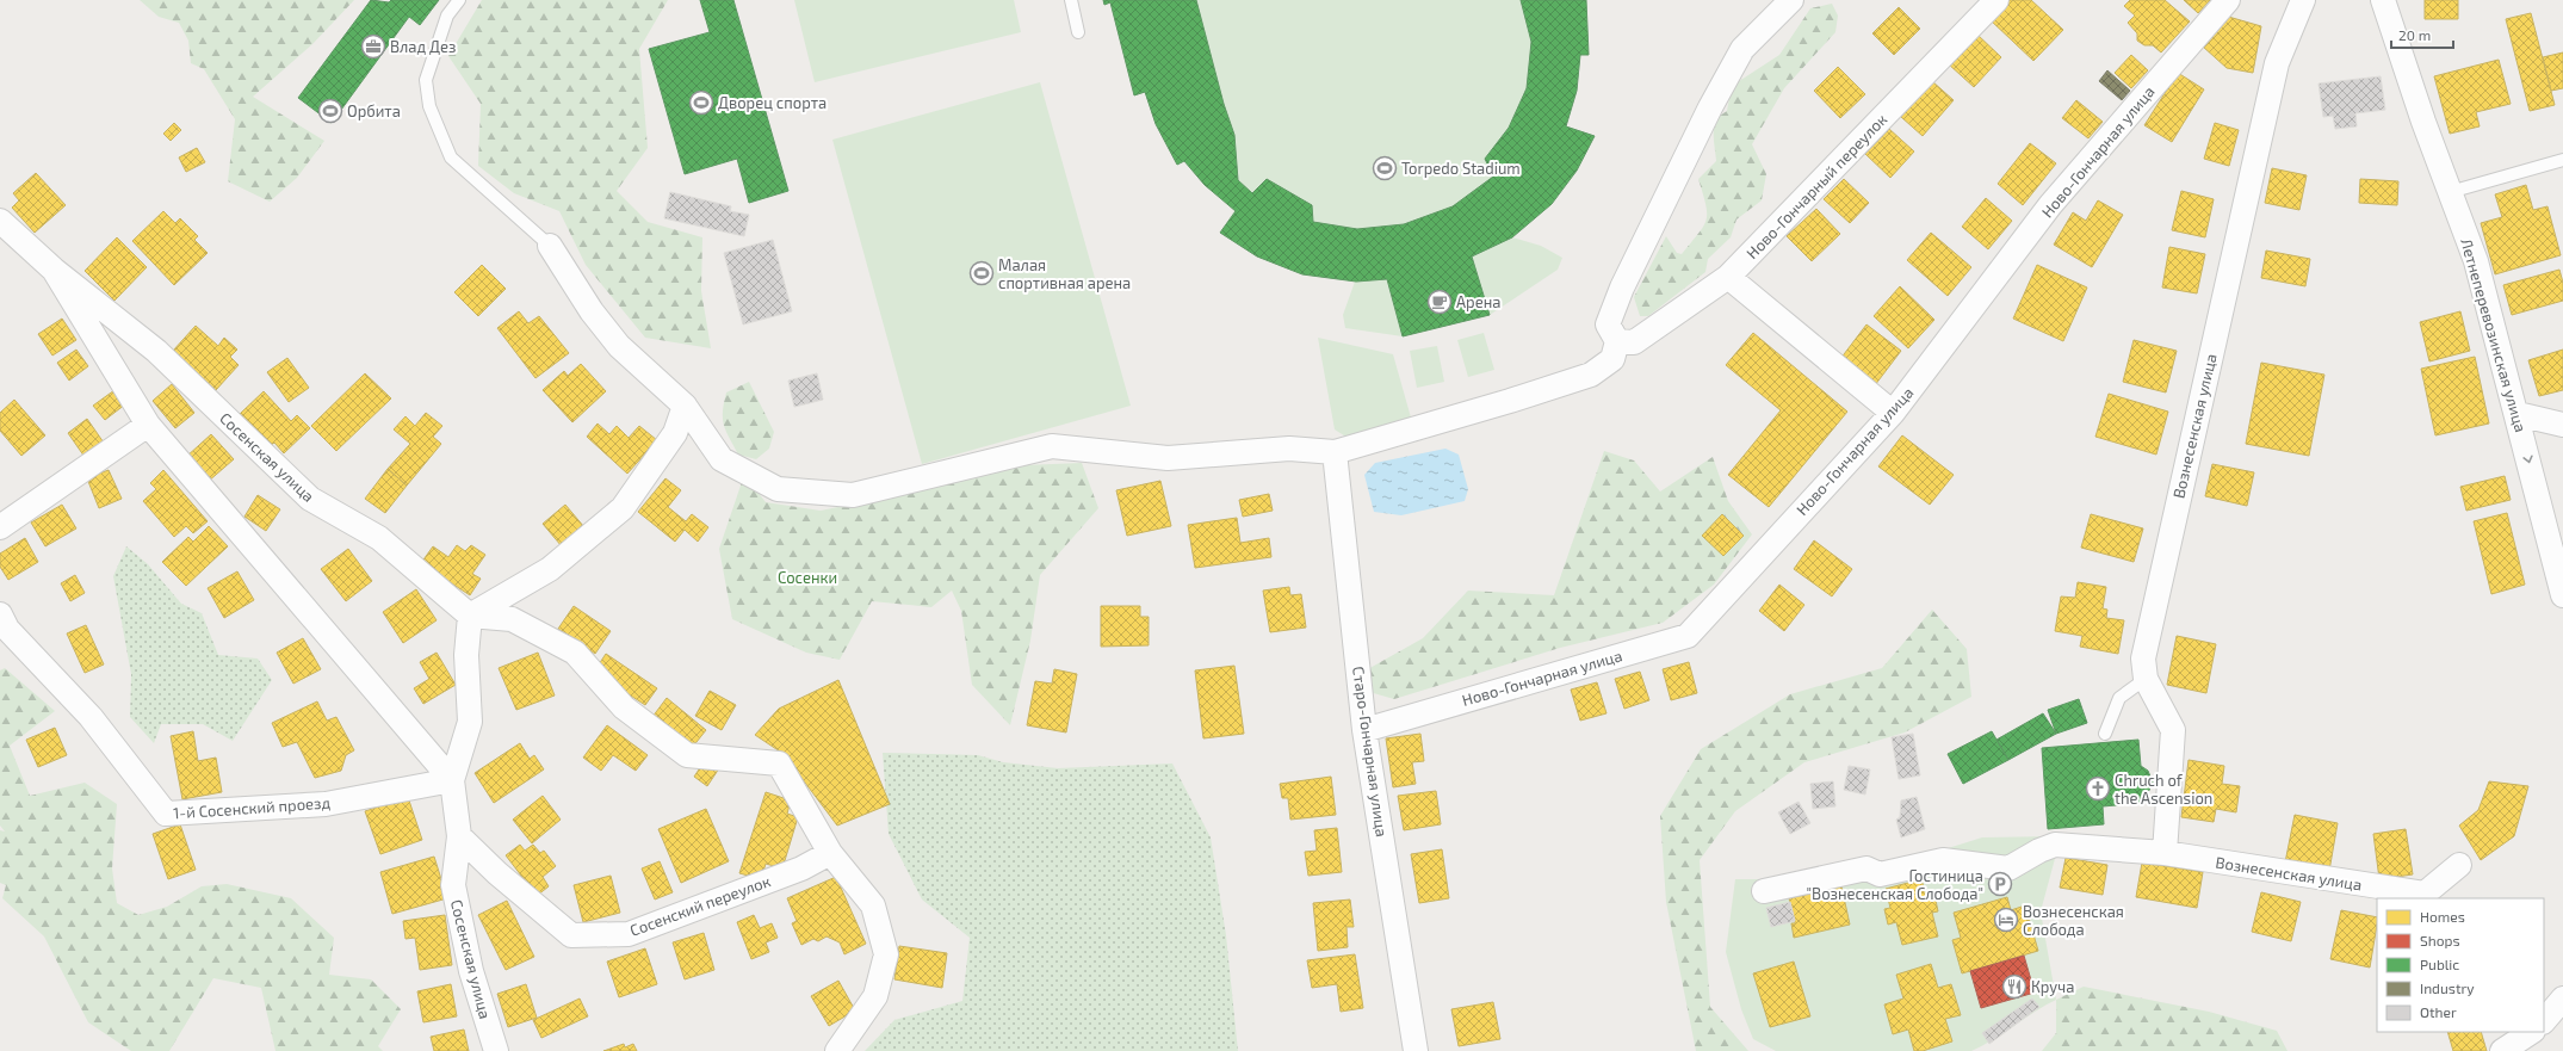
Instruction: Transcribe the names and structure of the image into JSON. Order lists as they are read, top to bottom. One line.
{"streets":{"street":["Ново-Гончарная улица","Ново-Гончарный переулок","Летнеперевозинская улица","Вознесенская улица","Сосенская улица","Старо-Гончарная улица","1-й Сосенский проезд","Сосенский переулок"]},"crossings":[["Ново-Гончарная улица","Старо-Гончарная улица"],["Сосенская улица","1-й Сосенский проезд"],["Сосенская улица","Сосенский переулок"]],"parks":["Сосенки"],"places":{"office":["Влад Дез"],"sports":["Дворец спорта","Орбита","Torpedo Stadium","Малая спортивная арена"],"cafe":["Арена"],"church":["Chruch of the Ascension"],"parking":["Гостиница \"Вознесенская Слобода\""],"hotel":["Вознесенская Слобода"],"restaurant":["Круча"]},"legend":["Homes","Shops","Public","Industry","Other"],"scale_bar":"20 m"}
